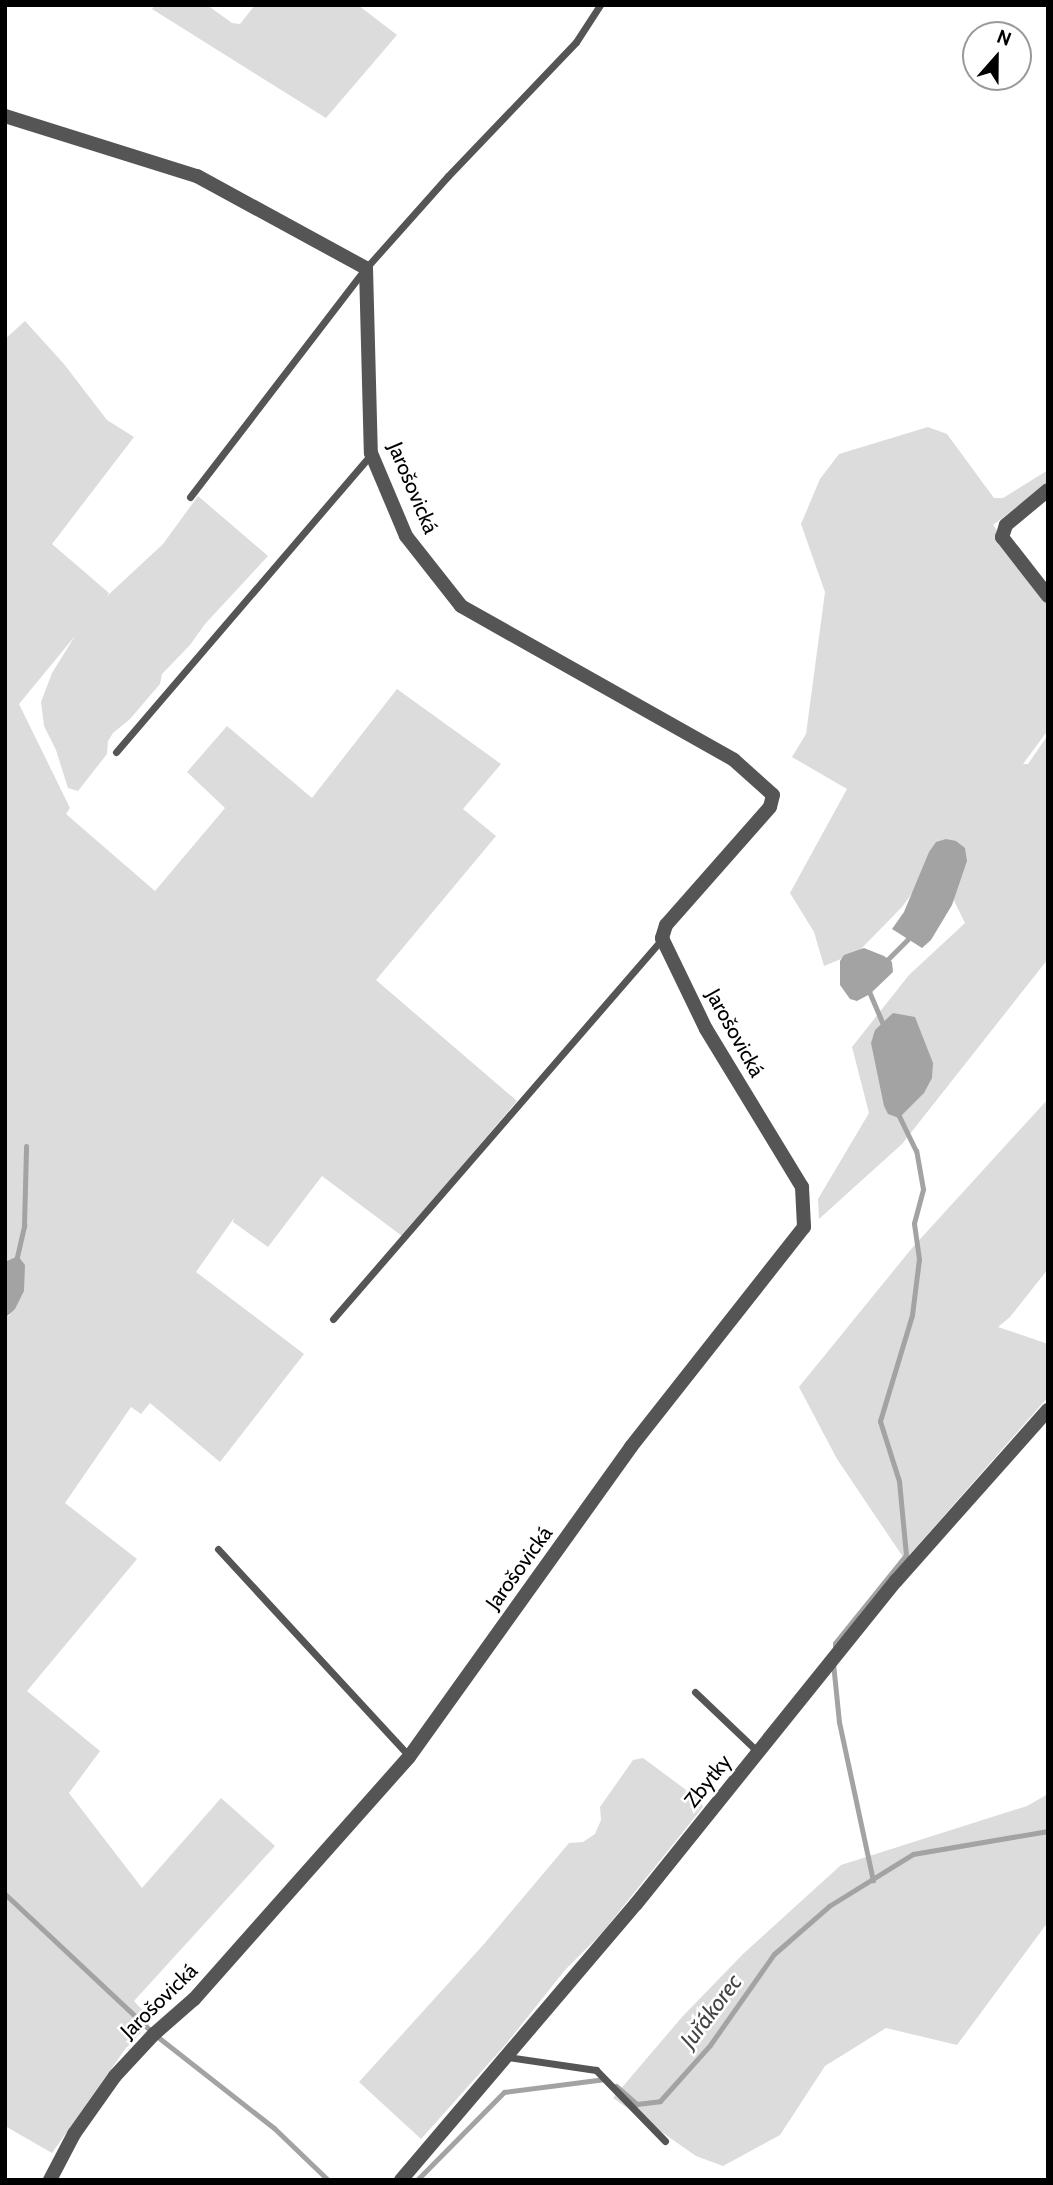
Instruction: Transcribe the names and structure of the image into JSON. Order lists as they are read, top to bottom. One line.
{"streets":{"street":["Jarošovická","Zbytky"]},"water":["Juřákorec"],"north":"top"}
